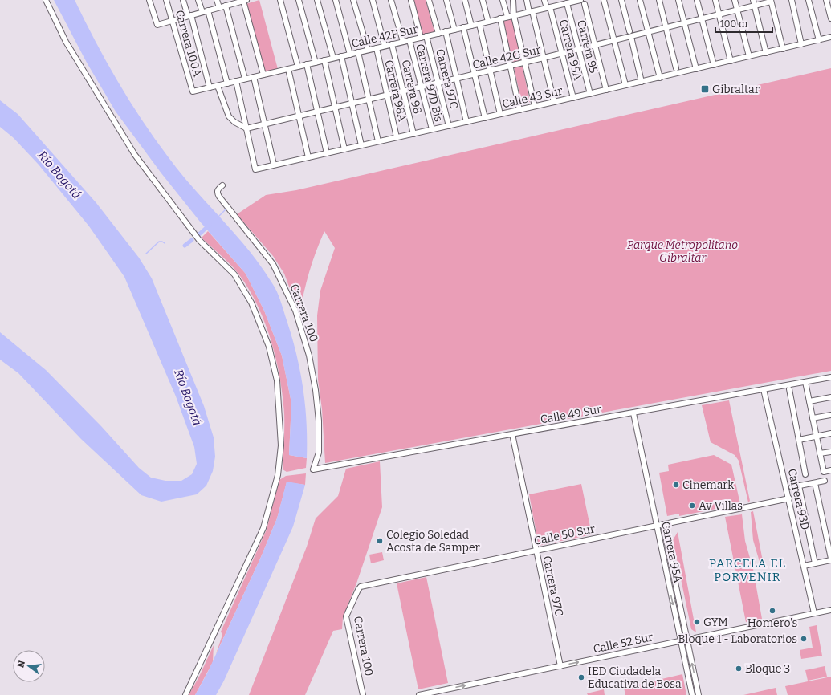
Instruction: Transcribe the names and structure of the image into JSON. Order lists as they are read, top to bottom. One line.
{"streets":{"street":["Calle 42F Sur","Carrera 100A","Carrera 95","Carrera 95A","Calle 42G Sur","Carrera 97C","Carrera 97D Bis","Carrera 98","Carrera 98A","Calle 43 Sur","Carrera 100","Calle 49 Sur","Carrera 93D","Calle 50 Sur","Calle 52 Sur"]},"crossings":[["Calle 42F Sur","Carrera 100A"],["Calle 42F Sur","Carrera 95"],["Calle 42F Sur","Carrera 95A"],["Calle 42F Sur","Carrera 97C"],["Calle 42F Sur","Carrera 97D Bis"],["Calle 42F Sur","Carrera 98"],["Calle 42F Sur","Carrera 98A"],["Carrera 95","Calle 42G Sur"],["Carrera 95","Calle 43 Sur"],["Carrera 95A","Calle 42G Sur"],["Carrera 95A","Calle 43 Sur"],["Carrera 95A","Calle 49 Sur"],["Carrera 95A","Calle 50 Sur"],["Carrera 95A","Calle 52 Sur"],["Calle 42G Sur","Carrera 97C"],["Calle 42G Sur","Carrera 97D Bis"],["Calle 42G Sur","Carrera 98"],["Calle 42G Sur","Carrera 98A"],["Calle 42G Sur","Calle 43 Sur"],["Carrera 97C","Calle 43 Sur"],["Carrera 97C","Calle 49 Sur"],["Carrera 97C","Calle 50 Sur"],["Carrera 97C","Calle 52 Sur"],["Carrera 97D Bis","Calle 43 Sur"],["Carrera 98","Calle 43 Sur"],["Carrera 98A","Calle 43 Sur"],["Carrera 100","Calle 49 Sur"],["Carrera 100","Calle 50 Sur"],["Calle 49 Sur","Carrera 93D"],["Carrera 93D","Calle 50 Sur"],["Carrera 93D","Calle 52 Sur"]],"one_way":["Calle 52 Sur"],"districts":["PARCELA EL PORVENIR"],"water":["Río Bogotá"],"parks":["Parque Metropolitano Gibraltar"],"places":{"transit":["Gibraltar"],"other":["Cinemark","Av Villas","Colegio Soledad Acosta de Samper","Homero's","GYM","Bloque 1 - Laboratorios","Bloque 3","IED Ciudadela Educativa de Bosa"]},"scale_bar":"100 m","north":"left"}
